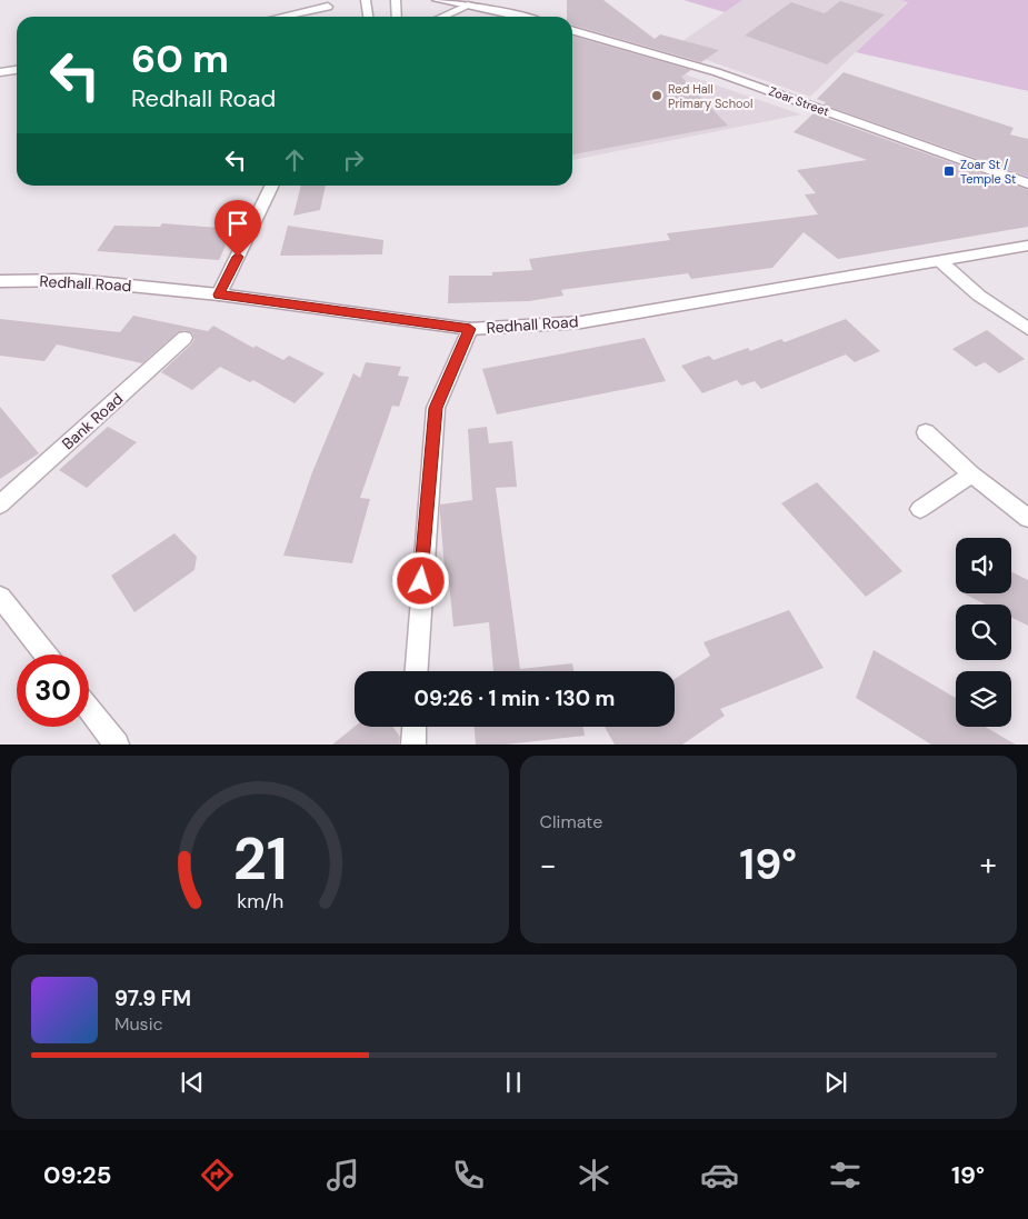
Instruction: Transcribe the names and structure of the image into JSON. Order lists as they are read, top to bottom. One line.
{"streets":{"street":["Zoar Street","Redhall Road","Bank Road"]},"places":{"other":["Red Hall Primary School"],"transit":["Zoar St / Temple St"]},"page":{"turn":["60 m","Redhall Road"],"limit":"30","trip":"09:26 · 1 min · 130 m","tile":"Climate","heat":["−","19°","+"],"song":["97.9 FM","Music"],"tabs":["09:25","19°"],"gauge":["21","km/h"]}}
